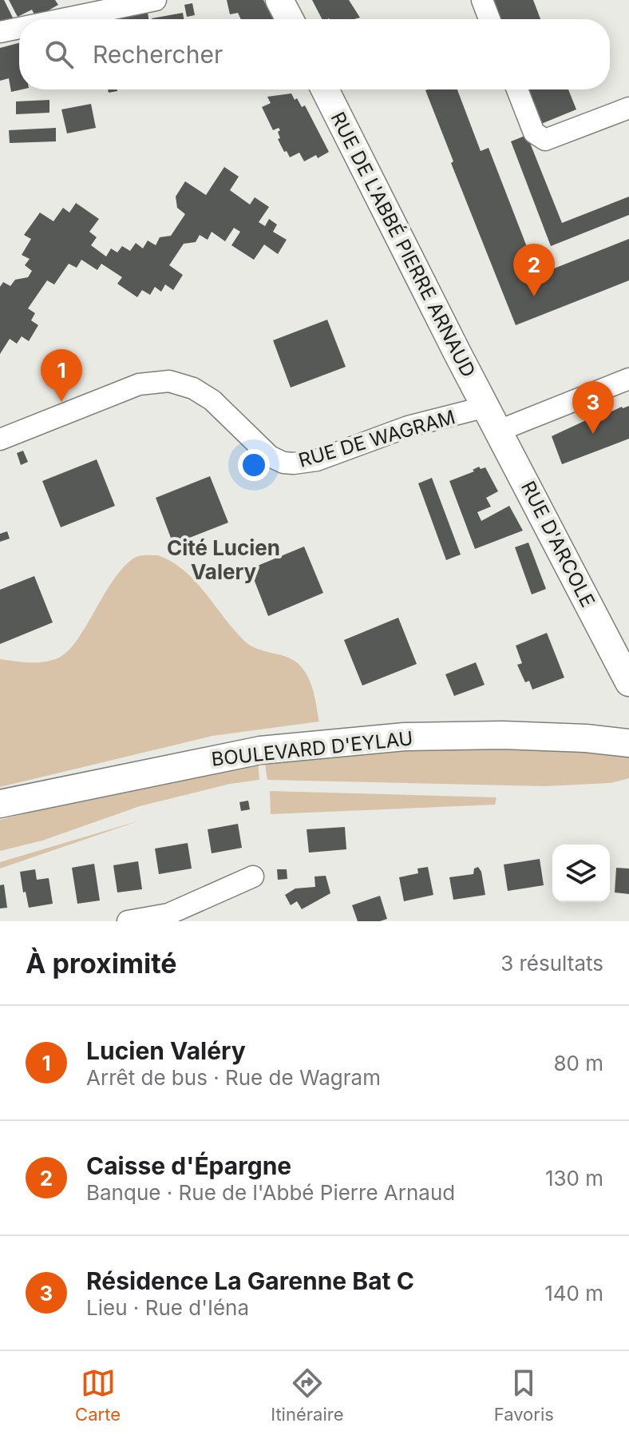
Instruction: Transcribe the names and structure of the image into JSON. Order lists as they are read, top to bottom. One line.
{"streets":{"main road":["RUE DE L'ABBÉ PIERRE ARNAUD","RUE D'ARCOLE","BOULEVARD D'EYLAU"],"street":["RUE DE WAGRAM"]},"crossings":[["RUE DE L'ABBÉ PIERRE ARNAUD","RUE DE WAGRAM"],["RUE DE L'ABBÉ PIERRE ARNAUD","RUE D'ARCOLE"],["RUE DE WAGRAM","RUE D'ARCOLE"]],"districts":["Cité Lucien Valery"],"page":{"search":"Rechercher","pins":["2","1","3"],"heading":["À proximité","3 résultats"],"list":[{"mark":"1","name":"Lucien Valéry","note":"Arrêt de bus · Rue de Wagram","value":"80 m"},{"mark":"2","name":"Caisse d'Épargne","note":"Banque · Rue de l'Abbé Pierre Arnaud","value":"130 m"},{"mark":"3","name":"Résidence La Garenne Bat C","note":"Lieu · Rue d'Iéna","value":"140 m"}],"nav":["Carte","Itinéraire","Favoris"]}}
